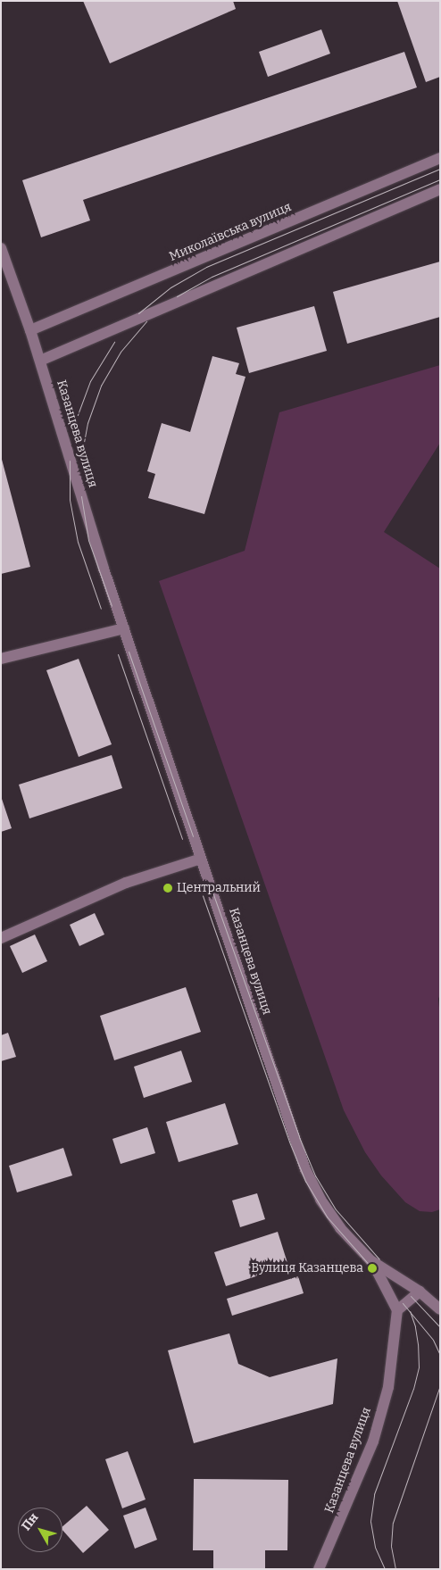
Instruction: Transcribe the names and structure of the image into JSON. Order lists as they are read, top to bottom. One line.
{"streets":{"street":["Миколаївська вулиця","Казанцева вулиця"]},"crossings":[["Миколаївська вулиця","Казанцева вулиця"]],"places":["Центральний","Вулиця Казанцева"],"north":"top left"}
